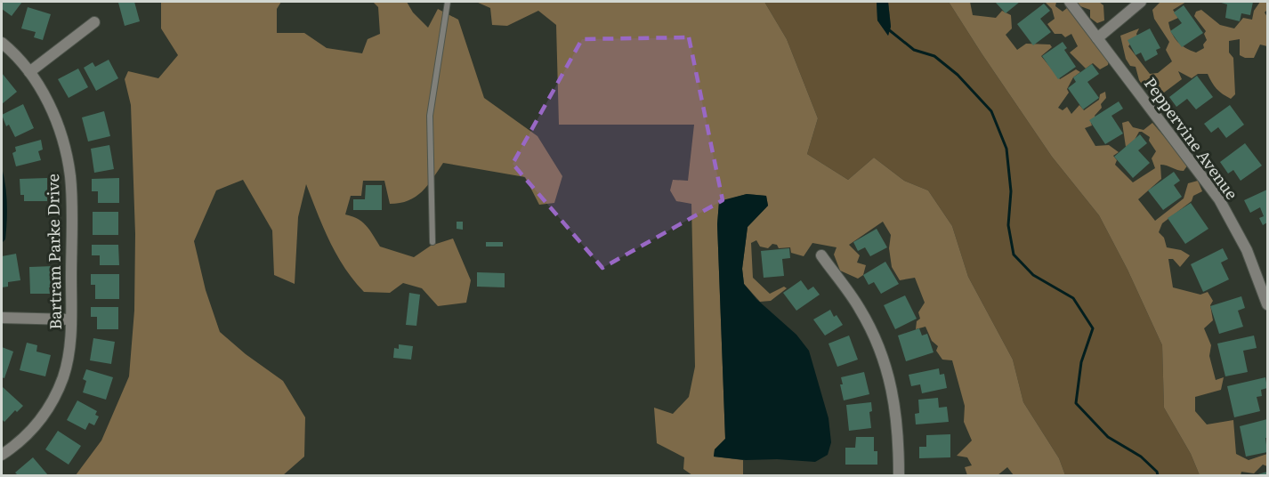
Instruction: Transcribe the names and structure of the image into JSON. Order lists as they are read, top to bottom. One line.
{"streets":{"street":["Peppervine Avenue","Bartram Parke Drive"]}}
